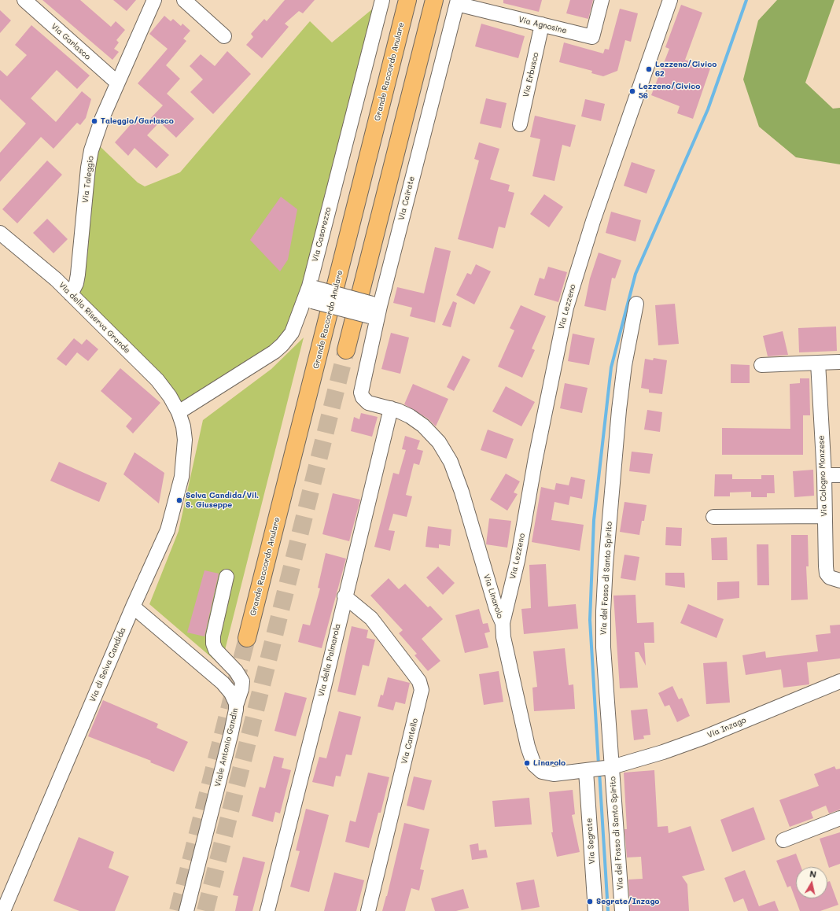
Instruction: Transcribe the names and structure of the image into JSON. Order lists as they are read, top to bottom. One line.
{"streets":{"highway":["Grande Raccordo Anulare"],"street":["Via Agnosine","Via Garlasco","Via Erbusco","Via Taleggio","Via Cairate","Via Casorezzo","Via Lezzeno","Via della Riserva Grande","Via Cologno Monzese","Via del Fosso di Santo Spirito","Via Linarolo","Via della Palmarola","Via di Selva Candida","Via Inzago","Via Cantello","Viale Antonio Gandin","Via Segrate"]},"crossings":[["Via Agnosine","Via Erbusco"],["Via Agnosine","Via Cairate"],["Via Garlasco","Via Taleggio"],["Via Taleggio","Via della Riserva Grande"],["Via Cairate","Via Linarolo"],["Via Casorezzo","Via della Riserva Grande"],["Via Casorezzo","Via di Selva Candida"],["Via Lezzeno","Via Linarolo"],["Via della Riserva Grande","Via di Selva Candida"],["Via del Fosso di Santo Spirito","Via Linarolo"],["Via del Fosso di Santo Spirito","Via Inzago"],["Via Linarolo","Via della Palmarola"],["Via Linarolo","Via Inzago"],["Via Linarolo","Via Segrate"],["Via della Palmarola","Via Cantello"],["Via di Selva Candida","Viale Antonio Gandin"]],"places":["Lezzeno/Civico 62","Lezzeno/Civico 56","Taleggio/Garlasco","Selva Candida/Vil. S. Giuseppe","Linarolo","Segrate/Inzago"],"north":"top"}
